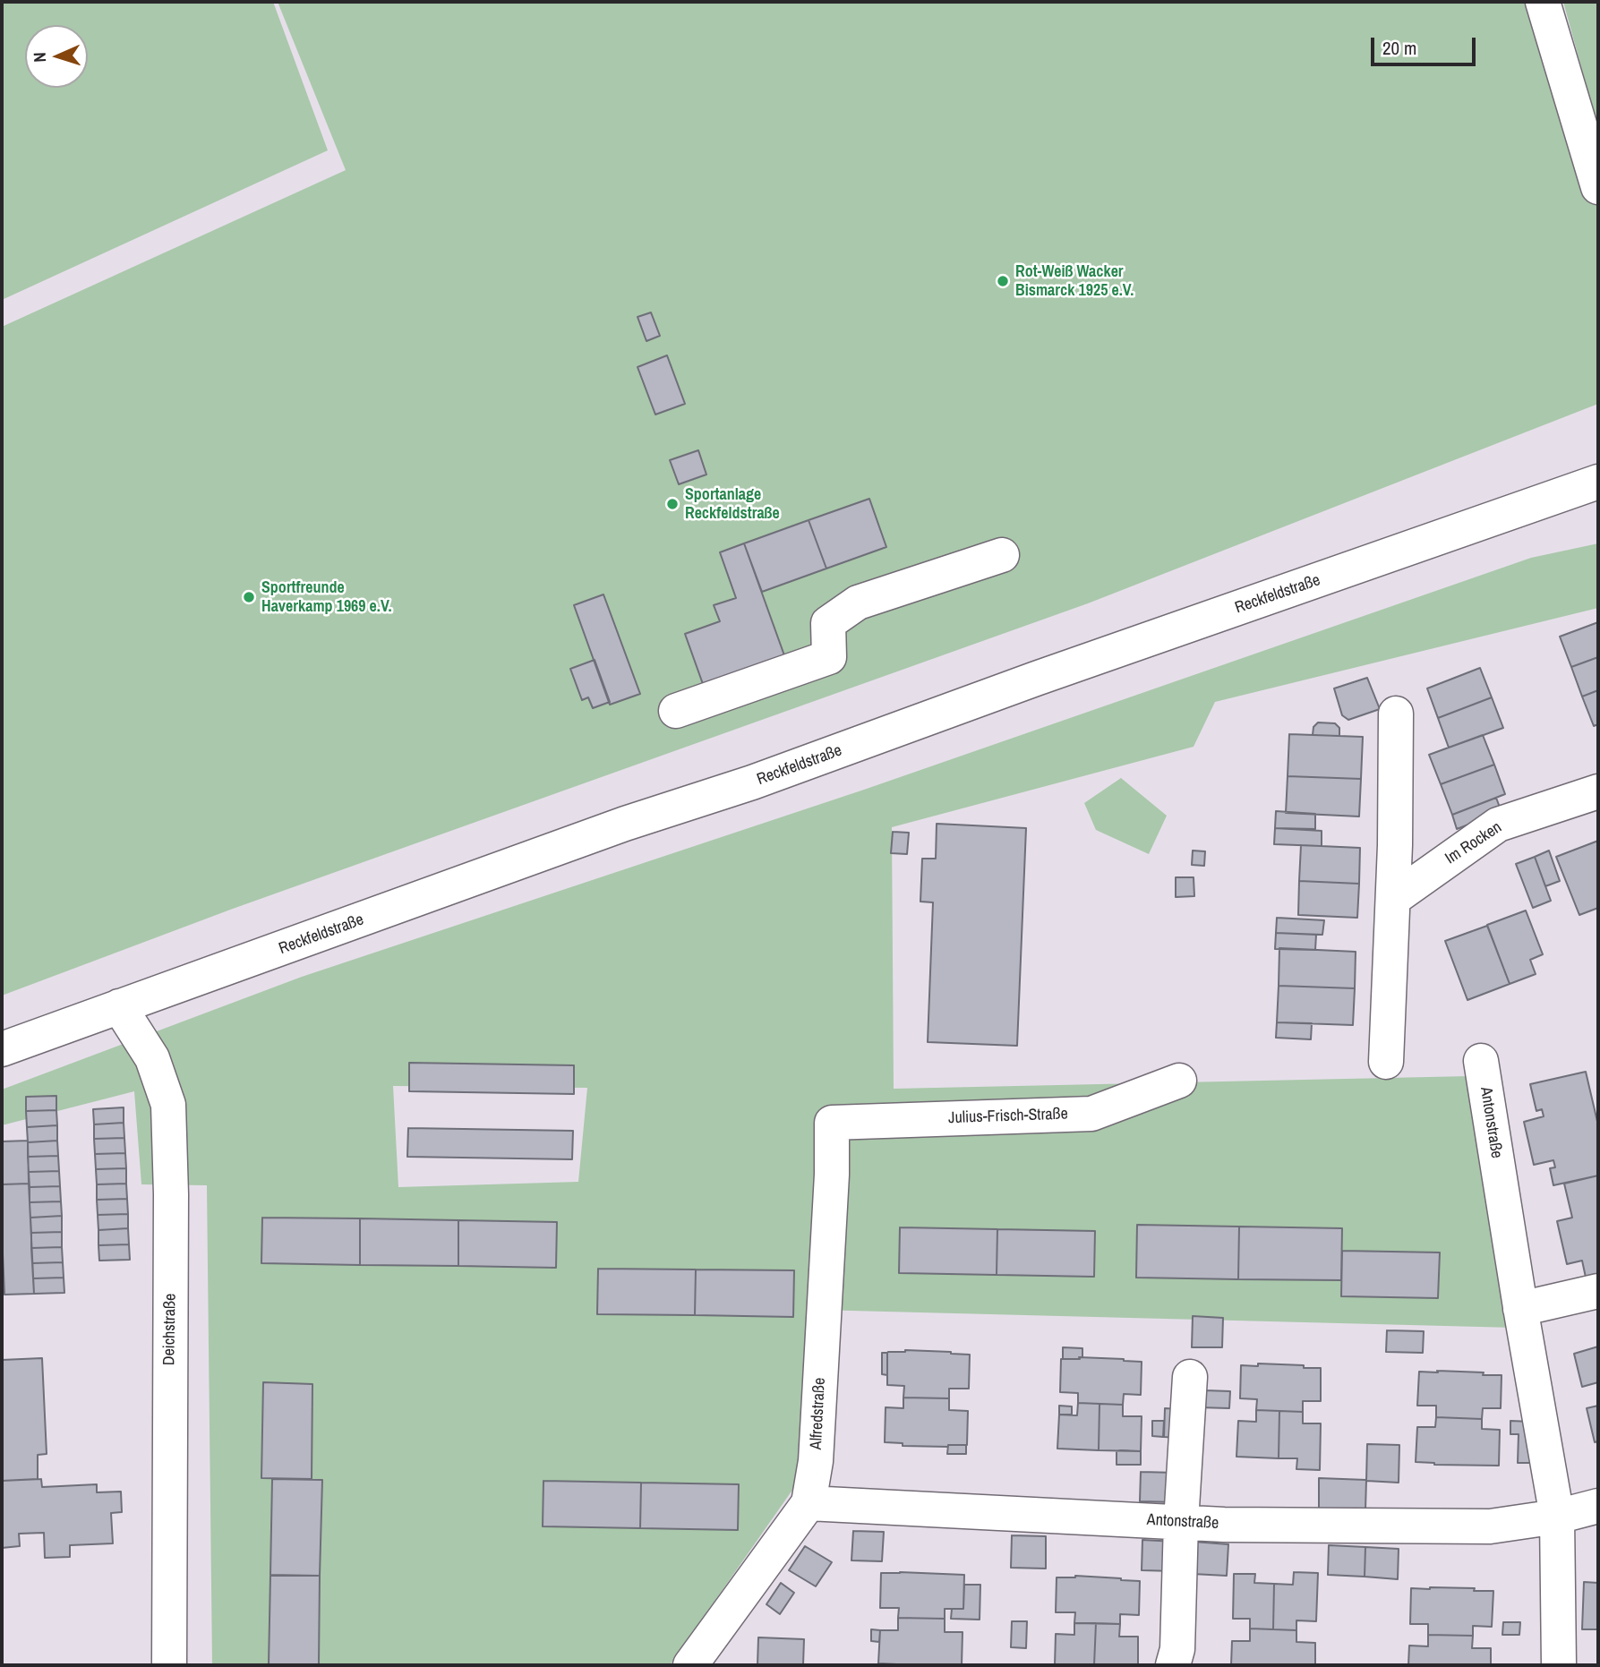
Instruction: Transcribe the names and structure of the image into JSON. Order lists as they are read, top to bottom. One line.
{"streets":{"street":["Reckfeldstraße","Im Rocken","Julius-Frisch-Straße","Antonstraße","Deichstraße","Alfredstraße"]},"crossings":[["Reckfeldstraße","Deichstraße"],["Julius-Frisch-Straße","Alfredstraße"],["Antonstraße","Alfredstraße"]],"places":["Rot-Weiß Wacker Bismarck 1925 e.V.","Sportanlage Reckfeldstraße","Sportfreunde Haverkamp 1969 e.V."],"scale_bar":"20 m","north":"left"}
